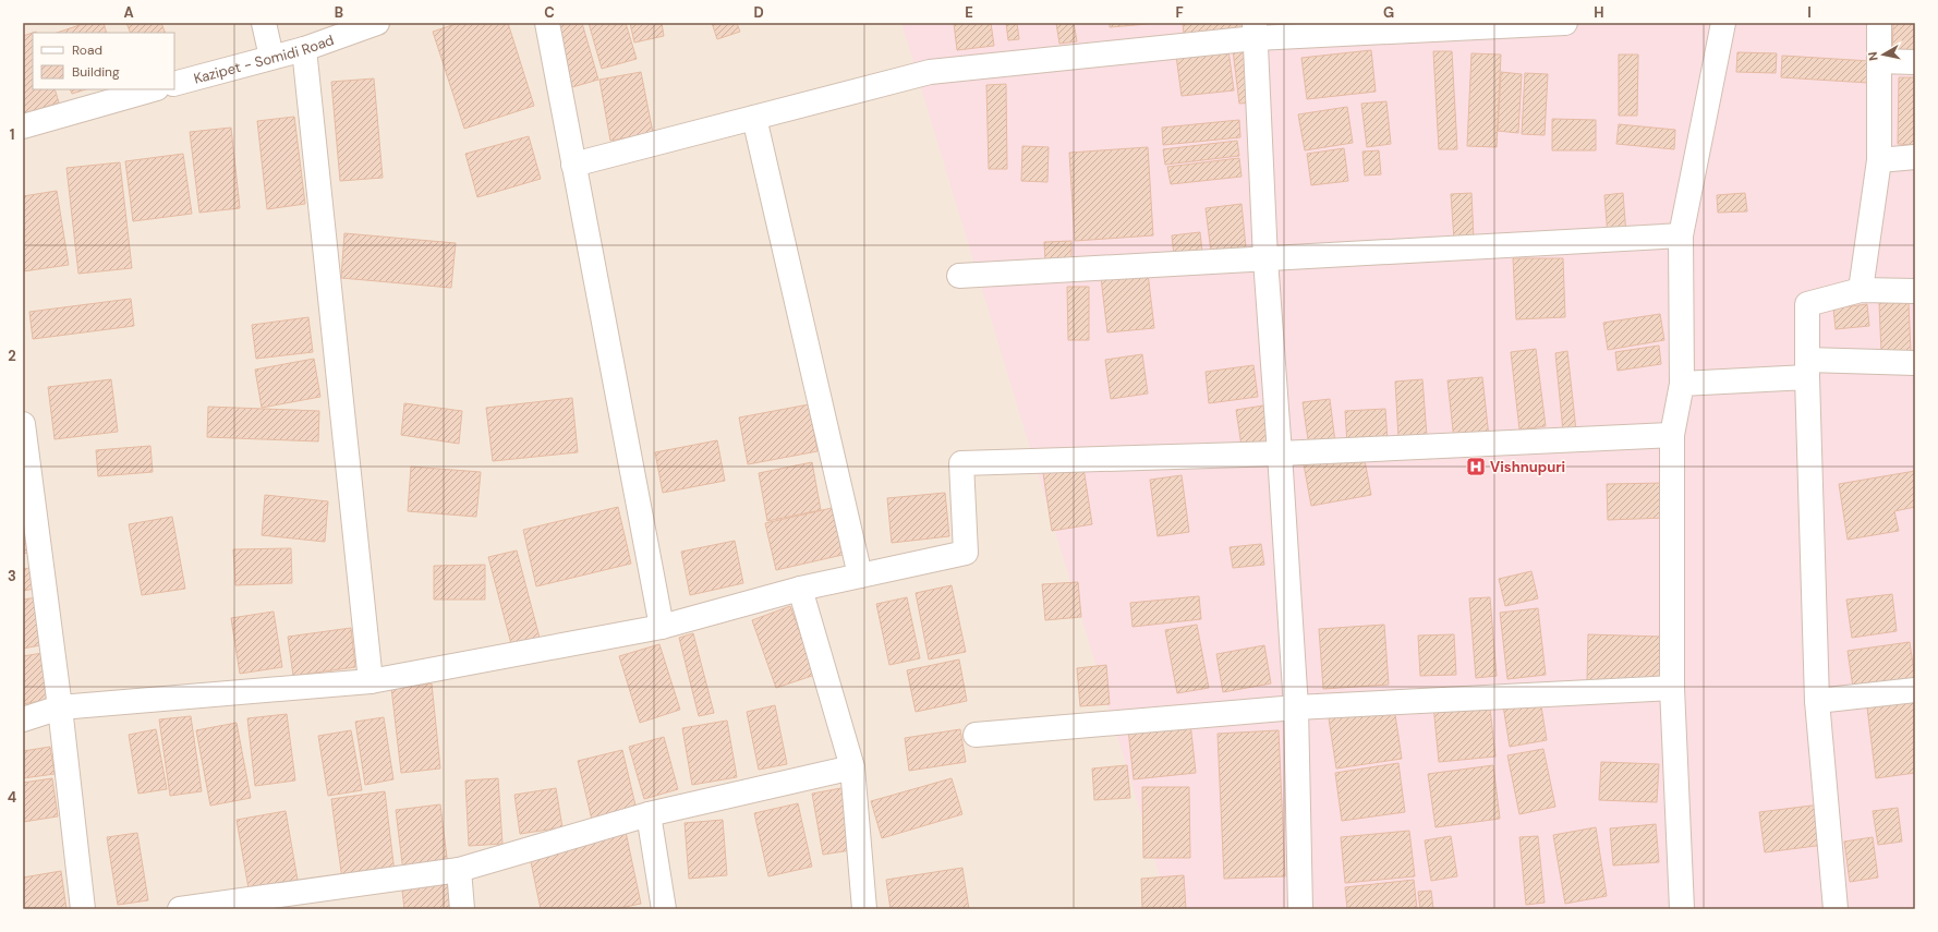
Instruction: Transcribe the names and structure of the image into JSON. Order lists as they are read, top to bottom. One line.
{"streets":{"street":["Kazipet - Somidi Road"]},"places":{"hospital":["Vishnupuri"]},"legend":["Road","Building"],"north":"left","grid":{"columns":["A","B","C","D","E","F","G","H","I"],"rows":["1","2","3","4"]}}
